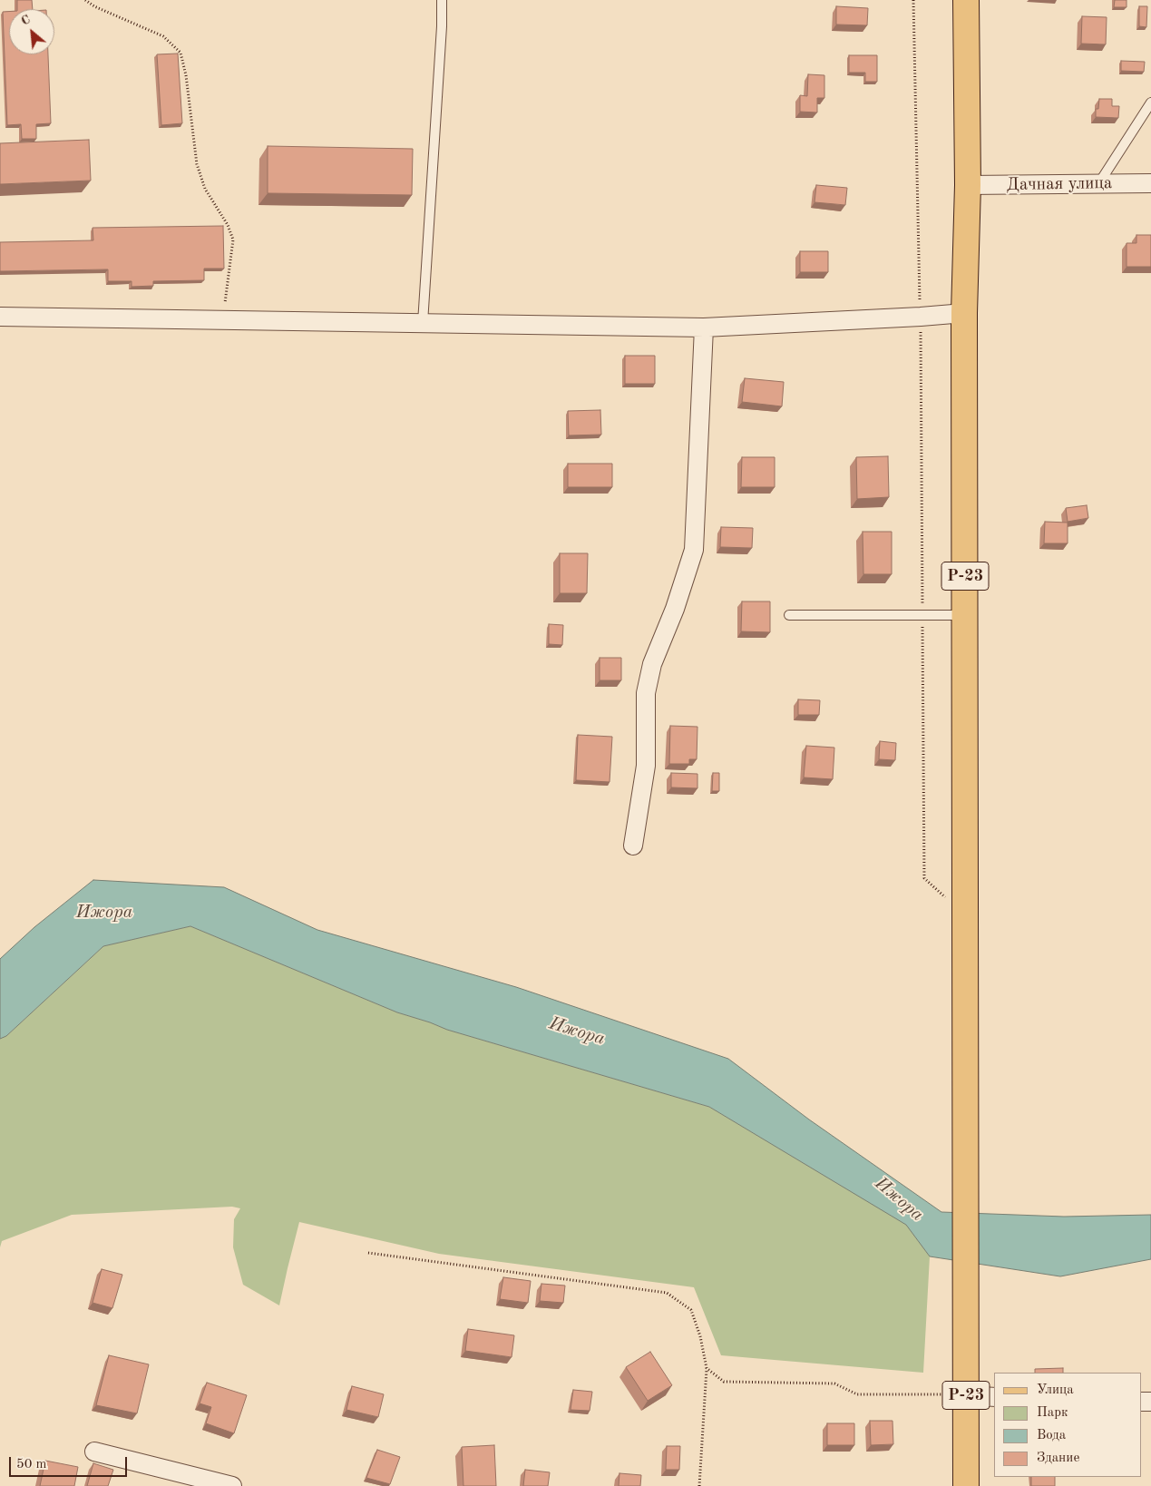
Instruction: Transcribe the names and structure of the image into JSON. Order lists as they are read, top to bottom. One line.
{"streets":{"main road":["Р-23"],"street":["Дачная улица"]},"crossings":[["Дачная улица","Р-23"]],"water":["Ижора"],"legend":["Улица","Парк","Вода","Здание"],"scale_bar":"50 m","north":"top left"}
